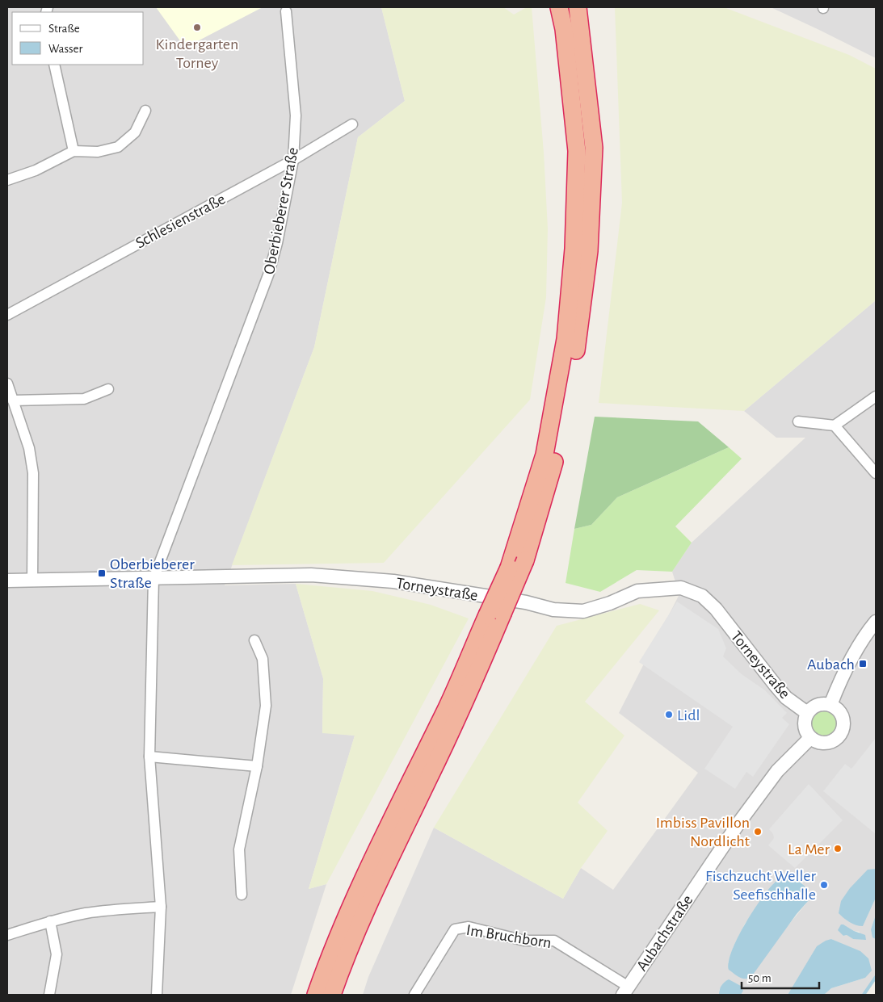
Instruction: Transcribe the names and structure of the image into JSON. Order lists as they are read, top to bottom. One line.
{"streets":{"street":["Oberbieberer Straße","Schlesienstraße","Torneystraße","Aubachstraße","Im Bruchborn"]},"crossings":[["Oberbieberer Straße","Schlesienstraße"],["Oberbieberer Straße","Torneystraße"],["Torneystraße","Aubachstraße"],["Aubachstraße","Im Bruchborn"]],"places":{"other":["Kindergarten Torney","Lidl","Imbiss Pavillon Nordlicht","La Mer","Fischzucht Weller Seefischhalle"],"transit":["Oberbieberer Straße","Aubach"]},"legend":["Straße","Wasser"],"scale_bar":"50 m"}
